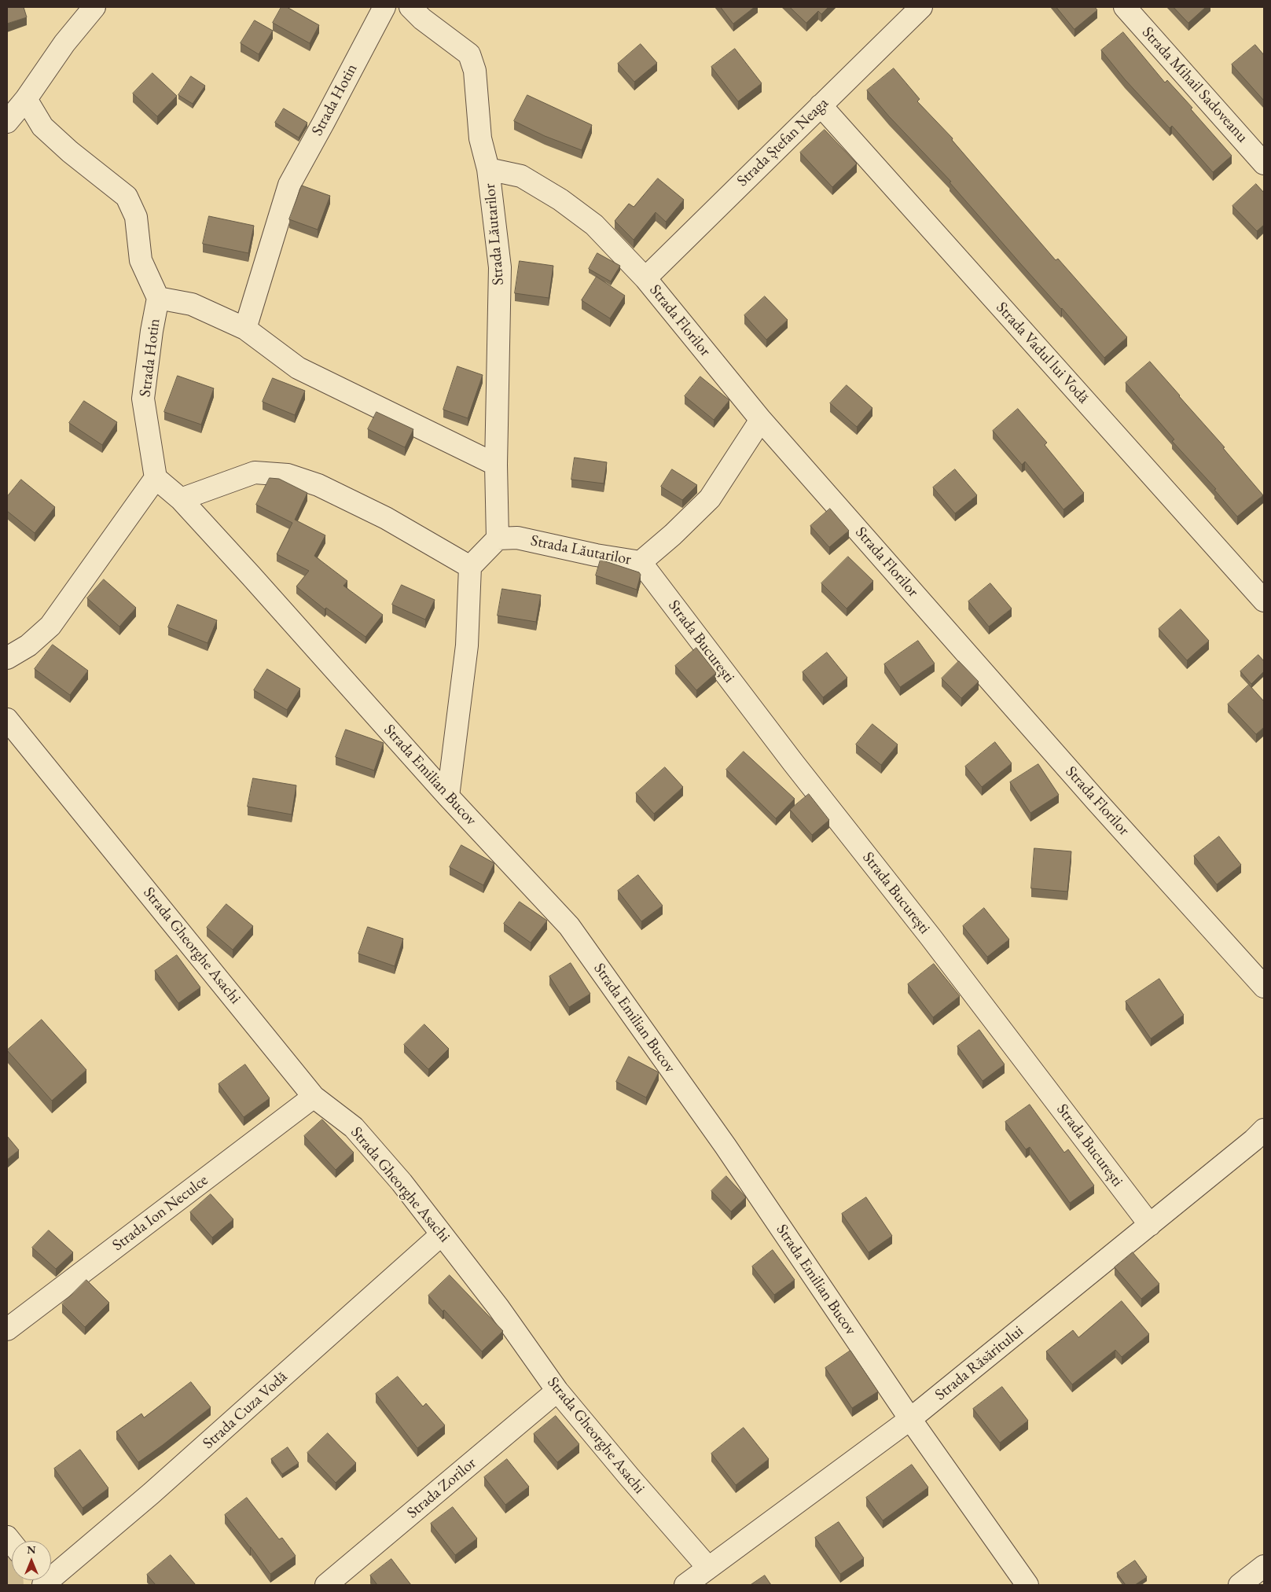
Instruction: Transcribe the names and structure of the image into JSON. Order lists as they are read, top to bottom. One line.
{"streets":{"street":["Strada Mihail Sadoveanu","Strada Hotin","Strada Ștefan Neaga","Strada Lăutarilor","Strada Florilor","Strada Vadul lui Vodă","Strada București","Strada Emilian Bucov","Strada Gheorghe Asachi","Strada Ion Neculce","Strada Răsăritului","Strada Cuza Vodă","Strada Zorilor"]},"crossings":[["Strada Hotin","Strada Emilian Bucov"],["Strada Ștefan Neaga","Strada Florilor"],["Strada Ștefan Neaga","Strada Vadul lui Vodă"],["Strada Lăutarilor","Strada Florilor"],["Strada Lăutarilor","Strada București"],["Strada București","Strada Răsăritului"],["Strada Emilian Bucov","Strada Răsăritului"],["Strada Gheorghe Asachi","Strada Ion Neculce"],["Strada Gheorghe Asachi","Strada Răsăritului"],["Strada Gheorghe Asachi","Strada Cuza Vodă"],["Strada Gheorghe Asachi","Strada Zorilor"]],"north":"top"}
